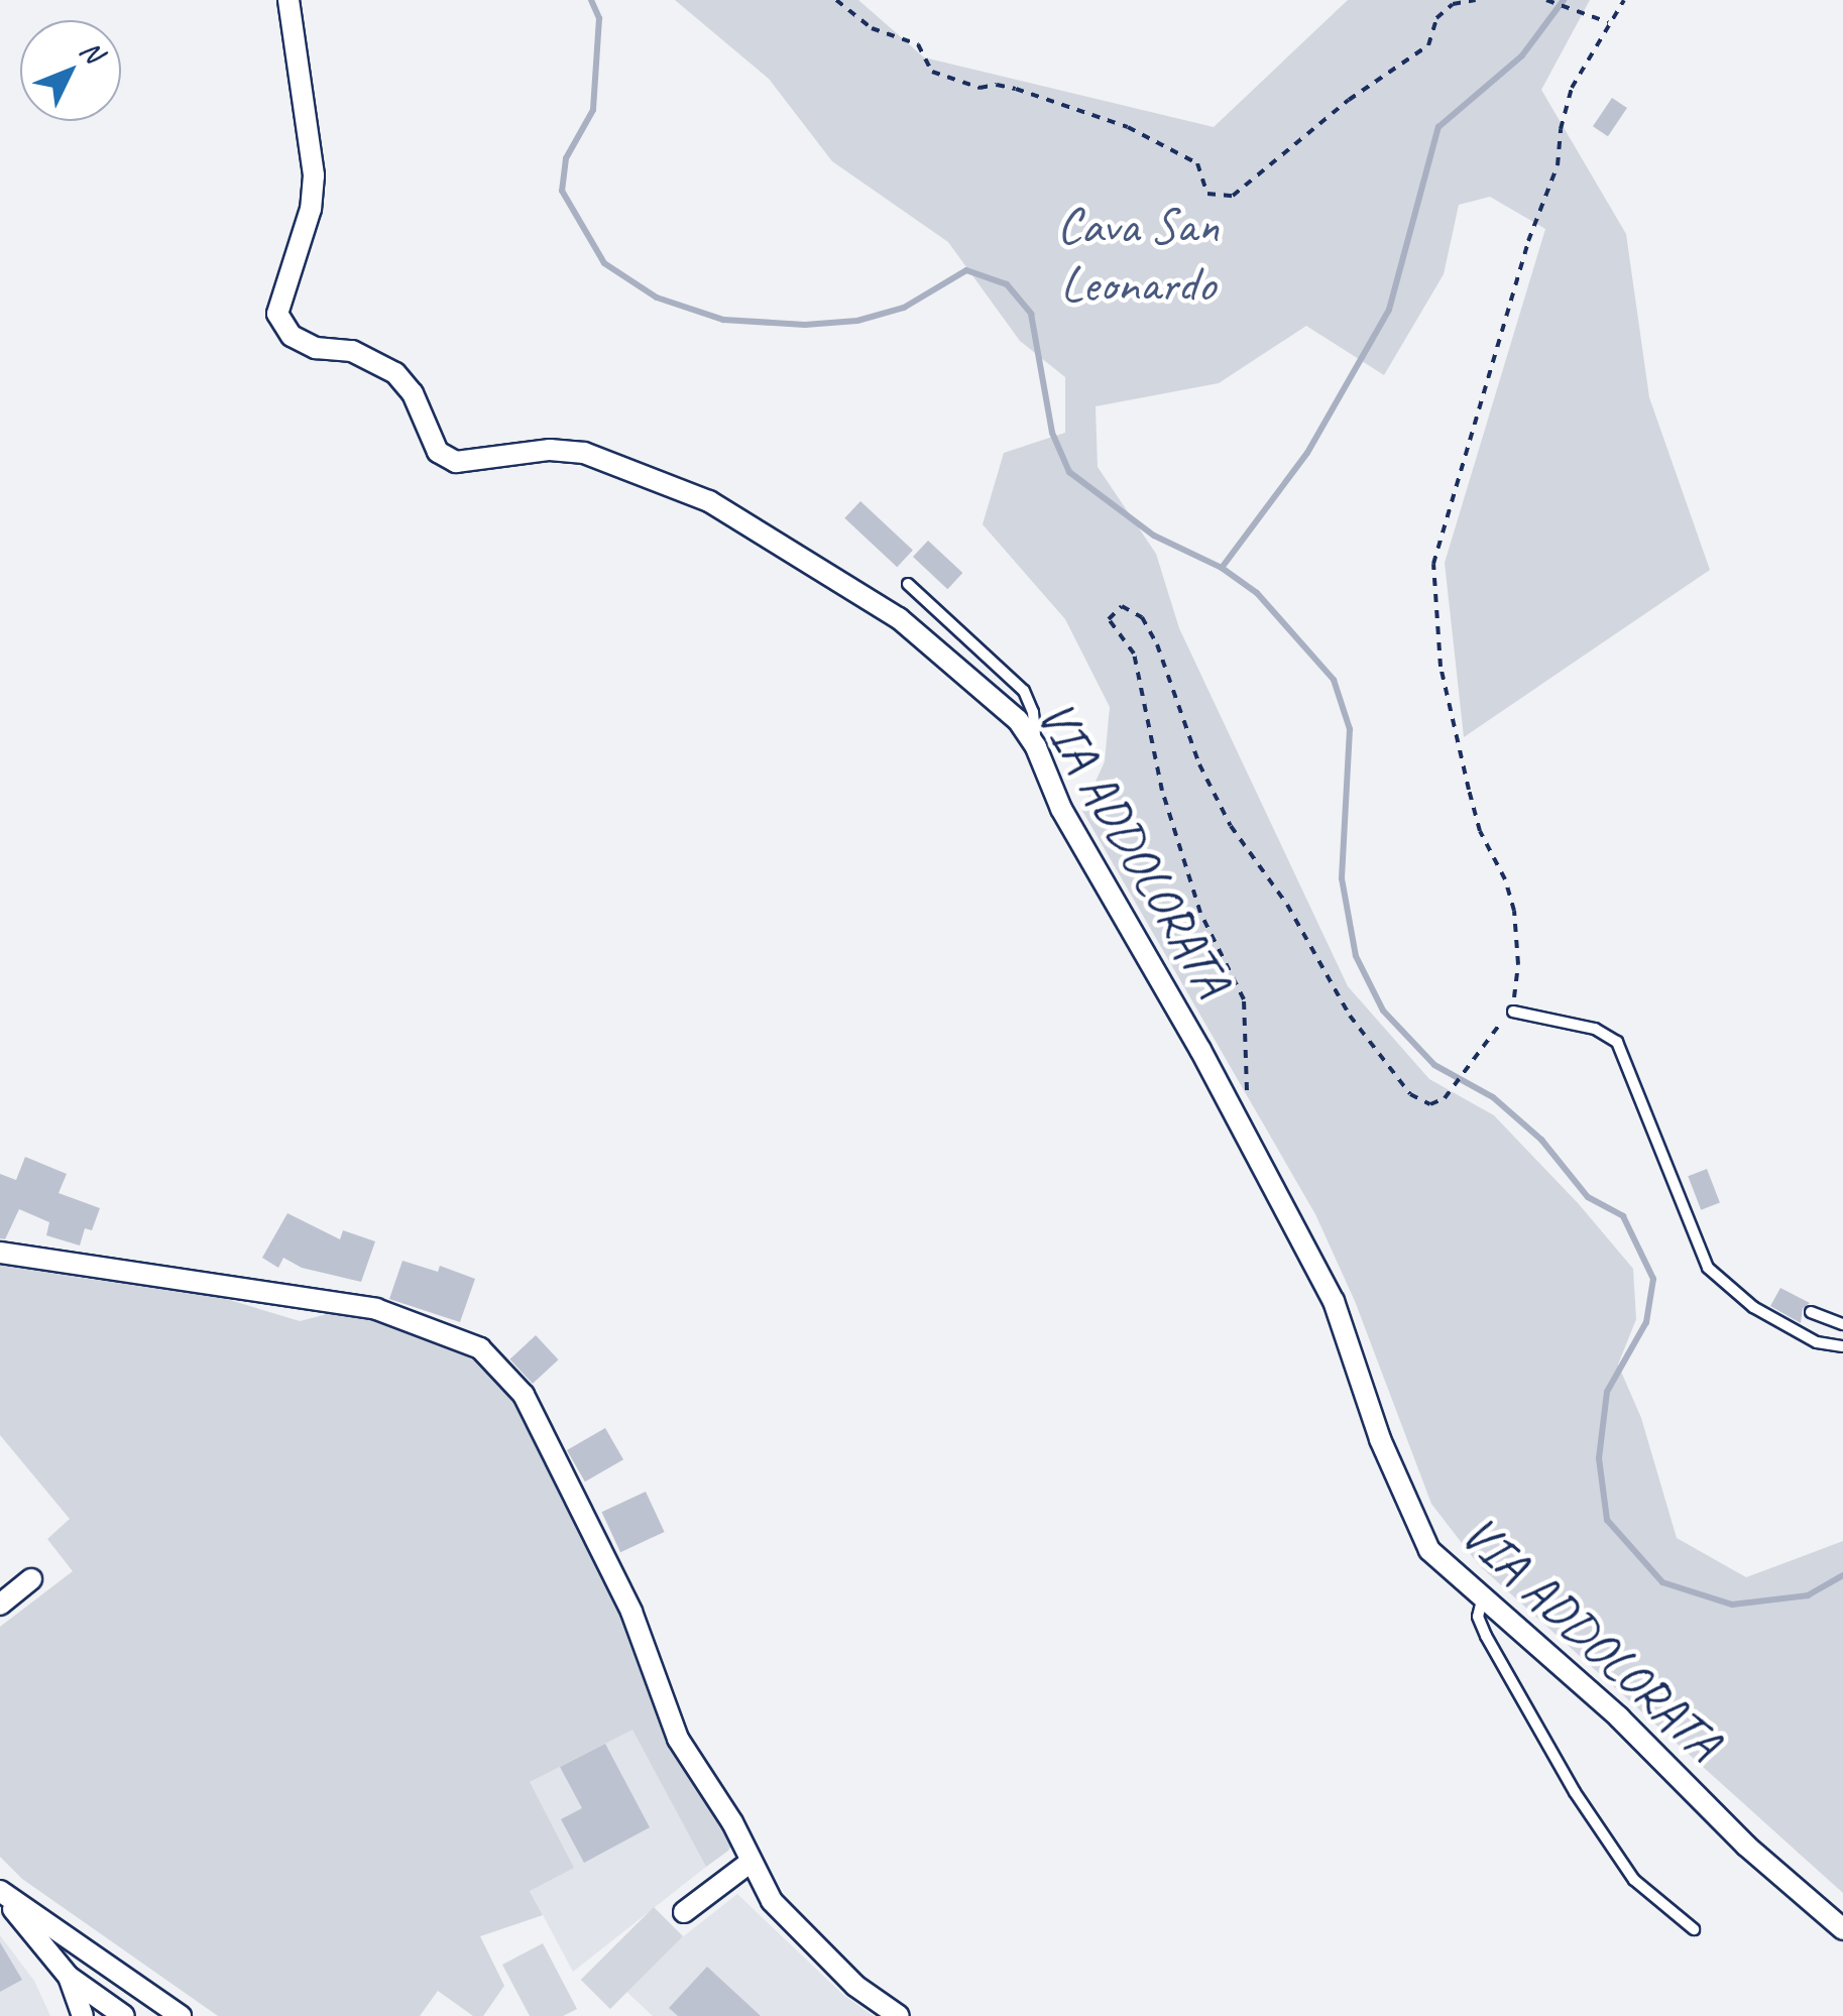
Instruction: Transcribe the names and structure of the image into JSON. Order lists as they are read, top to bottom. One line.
{"streets":{"street":["VIA ADDOLORATA"]},"parks":["Cava San Leonardo"],"north":"top right"}
